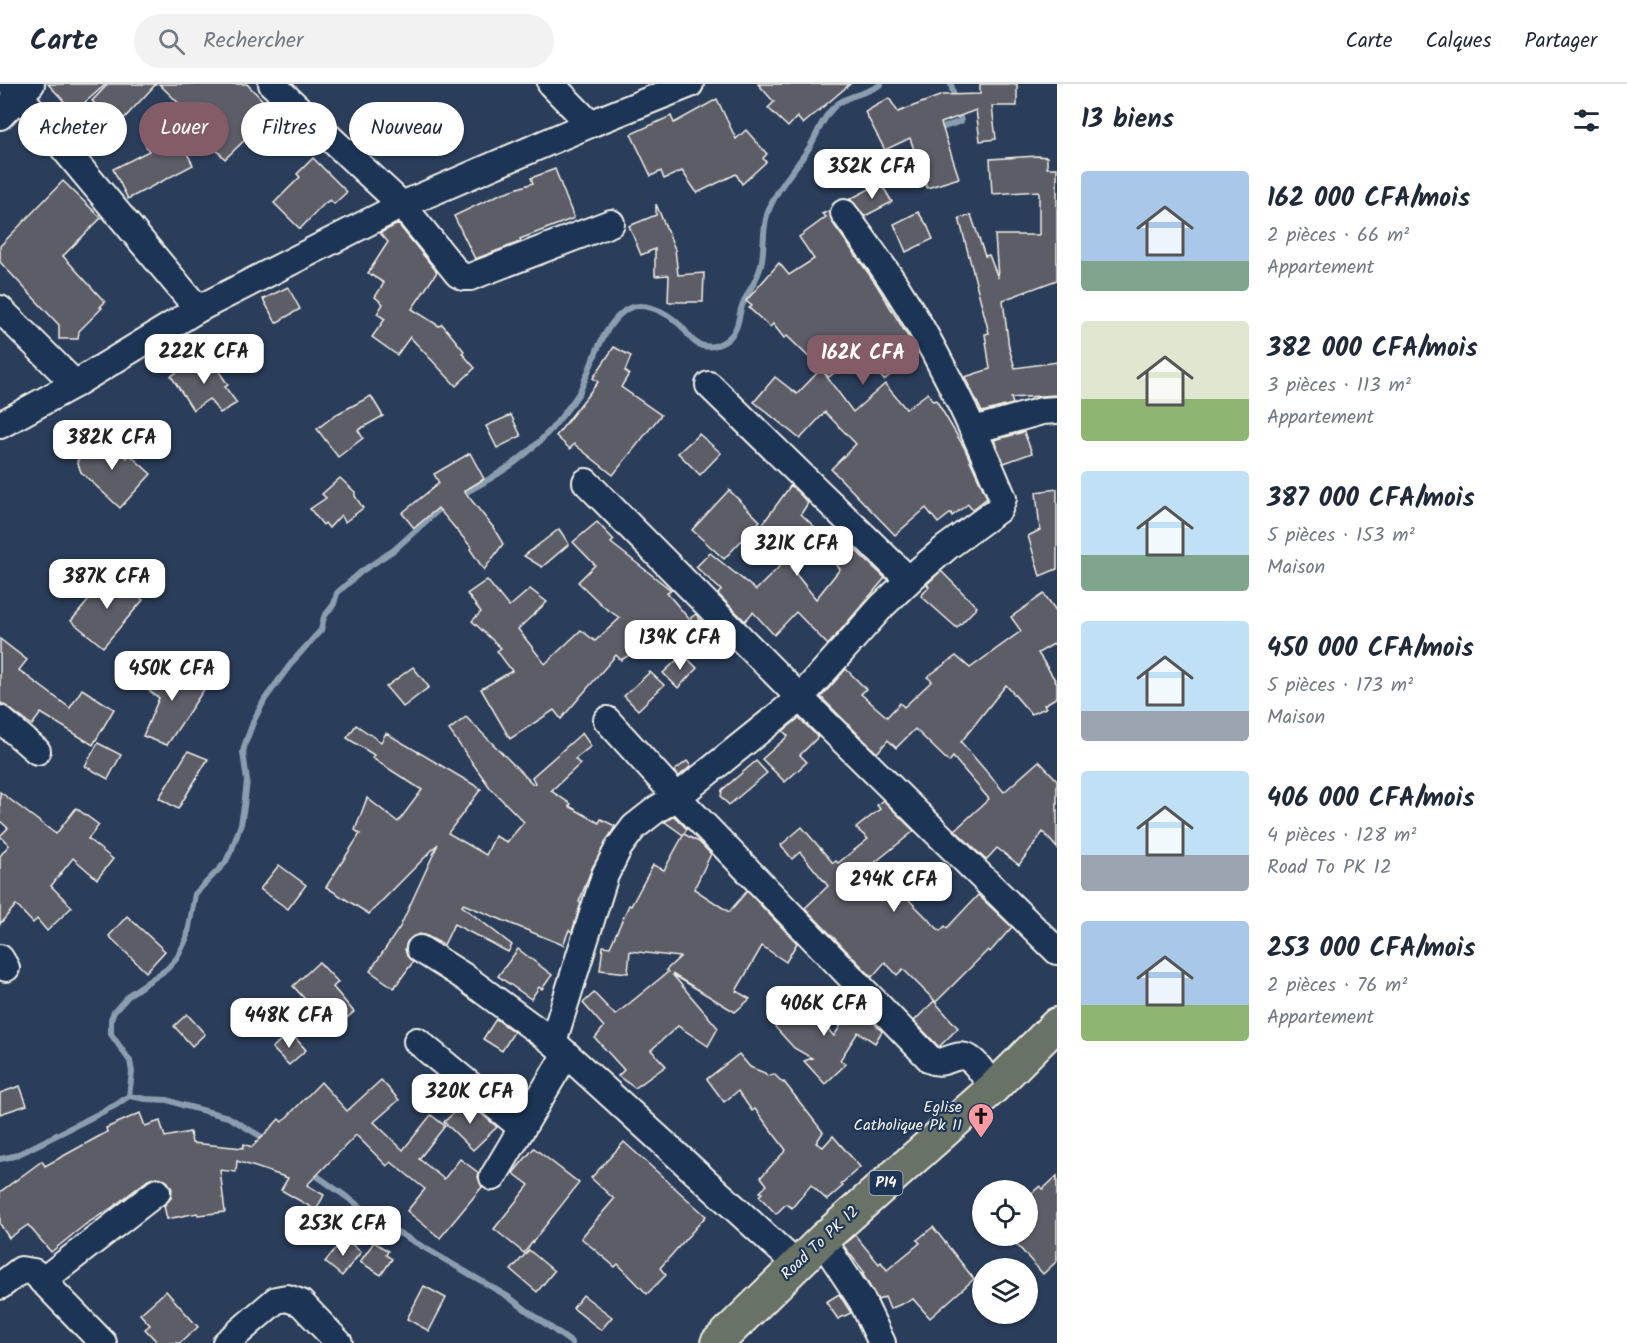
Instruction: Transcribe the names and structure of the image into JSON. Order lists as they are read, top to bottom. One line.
{"streets":{"main road":["P14","Road To PK 12"]},"places":{"church":["Eglise Catholique Pk 11"]},"page":{"header":"Carte","search":"Rechercher","nav":["Carte","Calques","Partager"],"heading":"13 biens","chip":["Acheter","Louer","Filtres","Nouveau"],"price":["352K CFA","222K CFA","162K CFA","382K CFA","321K CFA","387K CFA","139K CFA","450K CFA","294K CFA","406K CFA","448K CFA","320K CFA","253K CFA"],"list":[{"name":"162 000 CFA/mois","note":"2 pièces · 66 m² · Appartement"},{"name":"382 000 CFA/mois","note":"3 pièces · 113 m² · Appartement"},{"name":"387 000 CFA/mois","note":"5 pièces · 153 m² · Maison"},{"name":"450 000 CFA/mois","note":"5 pièces · 173 m² · Maison"},{"name":"406 000 CFA/mois","note":"4 pièces · 128 m² · Road To PK 12"},{"name":"253 000 CFA/mois","note":"2 pièces · 76 m² · Appartement"}]}}
